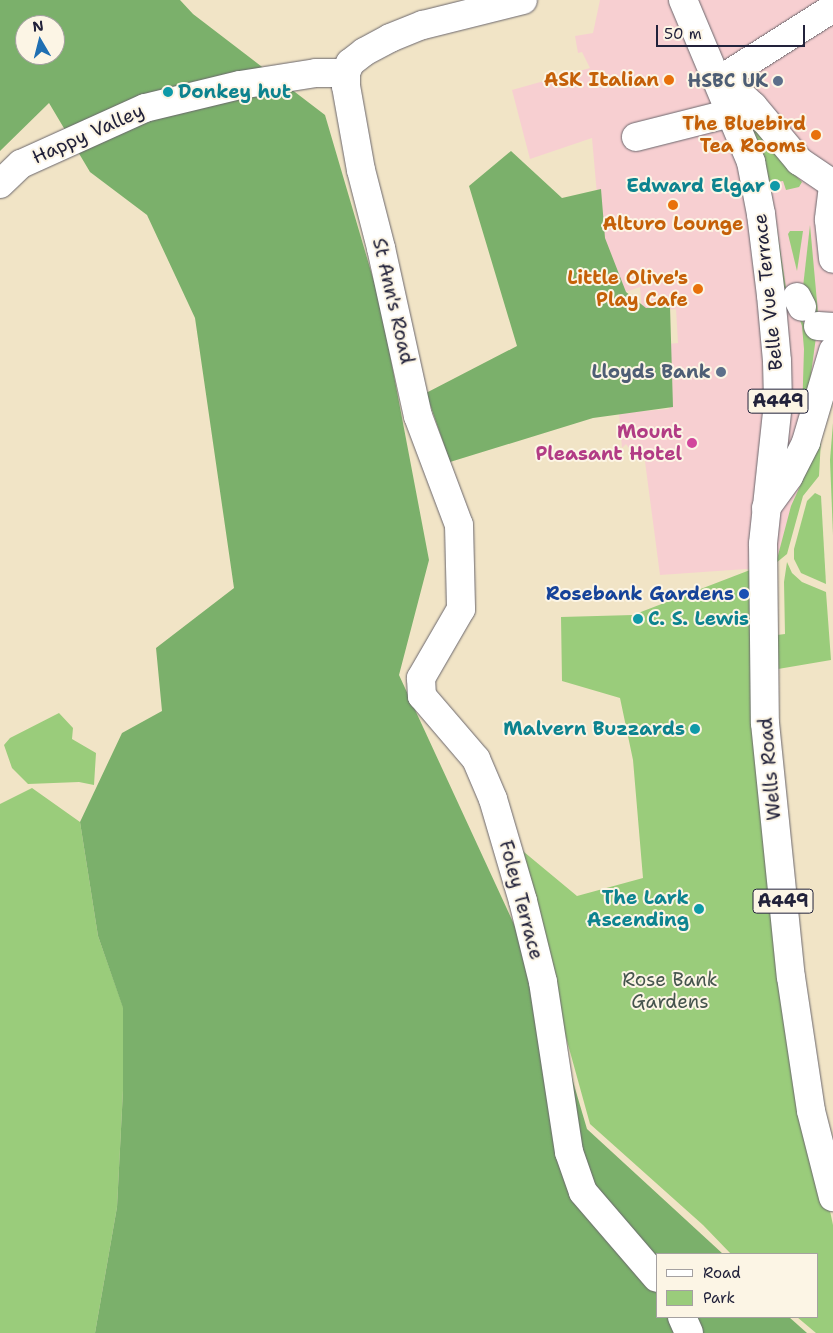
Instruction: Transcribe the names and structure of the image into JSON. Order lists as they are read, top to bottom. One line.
{"streets":{"main road":["Happy Valley","Belle Vue Terrace","St Ann's Road","A449","Wells Road","Foley Terrace"]},"crossings":[["Happy Valley","St Ann's Road"],["Belle Vue Terrace","Wells Road"],["St Ann's Road","Foley Terrace"]],"parks":["Rose Bank Gardens"],"places":["ASK Italian","HSBC UK","Donkey hut","The Bluebird Tea Rooms","Edward Elgar","Alturo Lounge","Little Olive's Play Cafe","Lloyds Bank","Mount Pleasant Hotel","Rosebank Gardens","C. S. Lewis","Malvern Buzzards","The Lark Ascending"],"legend":["Road","Park"],"scale_bar":"50 m","north":"top"}
